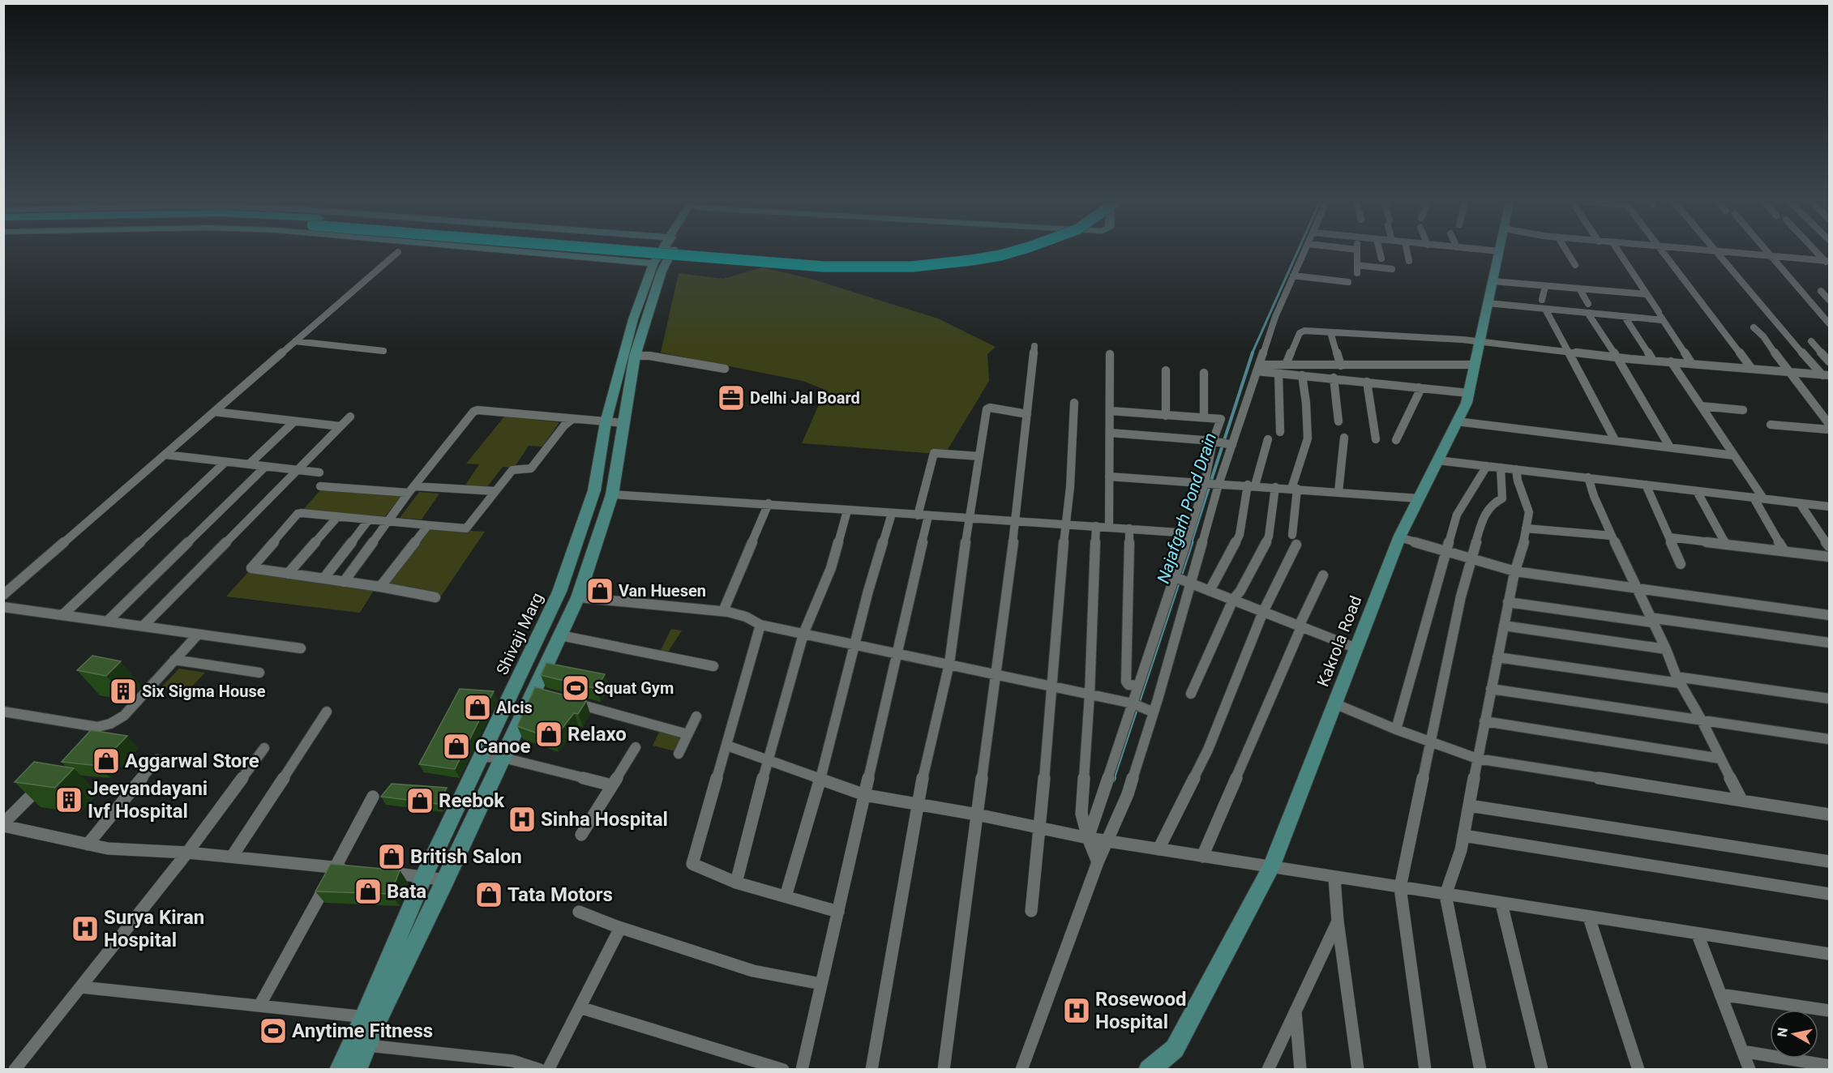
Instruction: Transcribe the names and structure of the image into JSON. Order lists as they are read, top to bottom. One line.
{"streets":{"street":["Shivaji Marg","Kakrola Road"]},"water":["Najafgarh Pond Drain"],"places":{"office":["Delhi Jal Board"],"shop":["Van Huesen","Alcis","Relaxo","Canoe","Aggarwal Store","Reebok","British Salon","Bata","Tata Motors"],"sports":["Squat Gym","Anytime Fitness"],"building":["Six Sigma House","Jeevandayani Ivf Hospital"],"hospital":["Sinha Hospital","Surya Kiran Hospital","Rosewood Hospital"]},"north":"left"}
